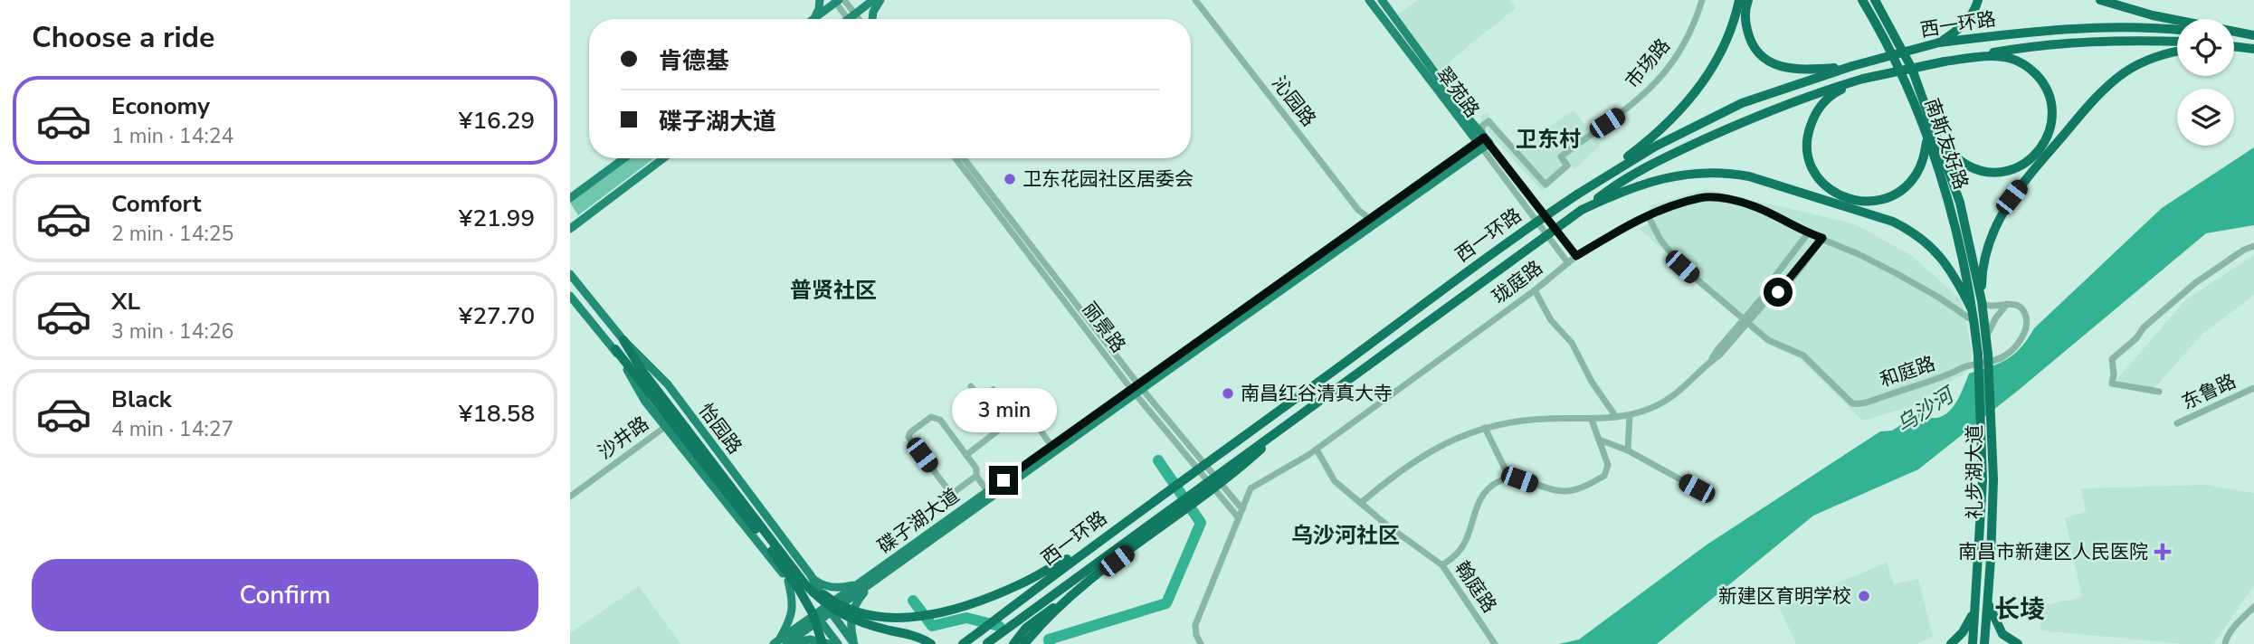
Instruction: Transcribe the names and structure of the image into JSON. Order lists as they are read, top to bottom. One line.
{"streets":{"highway":["西一环路","南斯友好路","礼步湖大道"],"main road":["翠苑路","怡园路","碟子湖大道"],"street":["市场路","沁园路","珑庭路","丽景路","和庭路","东鲁路","沙井路","翰庭路"]},"crossings":[["市场路","翠苑路"],["市场路","碟子湖大道"],["翠苑路","珑庭路"],["翠苑路","碟子湖大道"],["沁园路","碟子湖大道"],["南斯友好路","礼步湖大道"],["珑庭路","丽景路"],["珑庭路","礼步湖大道"],["珑庭路","翰庭路"],["丽景路","碟子湖大道"],["怡园路","碟子湖大道"]],"districts":["卫东村","普贤社区","乌沙河社区","长堎"],"water":["乌沙河"],"places":{"other":["卫东花园社区居委会","南昌红谷清真大寺","新建区育明学校"],"health":["南昌市新建区人民医院"]},"page":{"heading":"Choose a ride","banner":["肯德基","碟子湖大道"],"list":[{"name":"Economy","note":"1 min · 14:24","value":"¥16.29"},{"name":"Comfort","note":"2 min · 14:25","value":"¥21.99"},{"name":"XL","note":"3 min · 14:26","value":"¥27.70"},{"name":"Black","note":"4 min · 14:27","value":"¥18.58"}],"bubble":"3 min","buttons":"Confirm"}}
